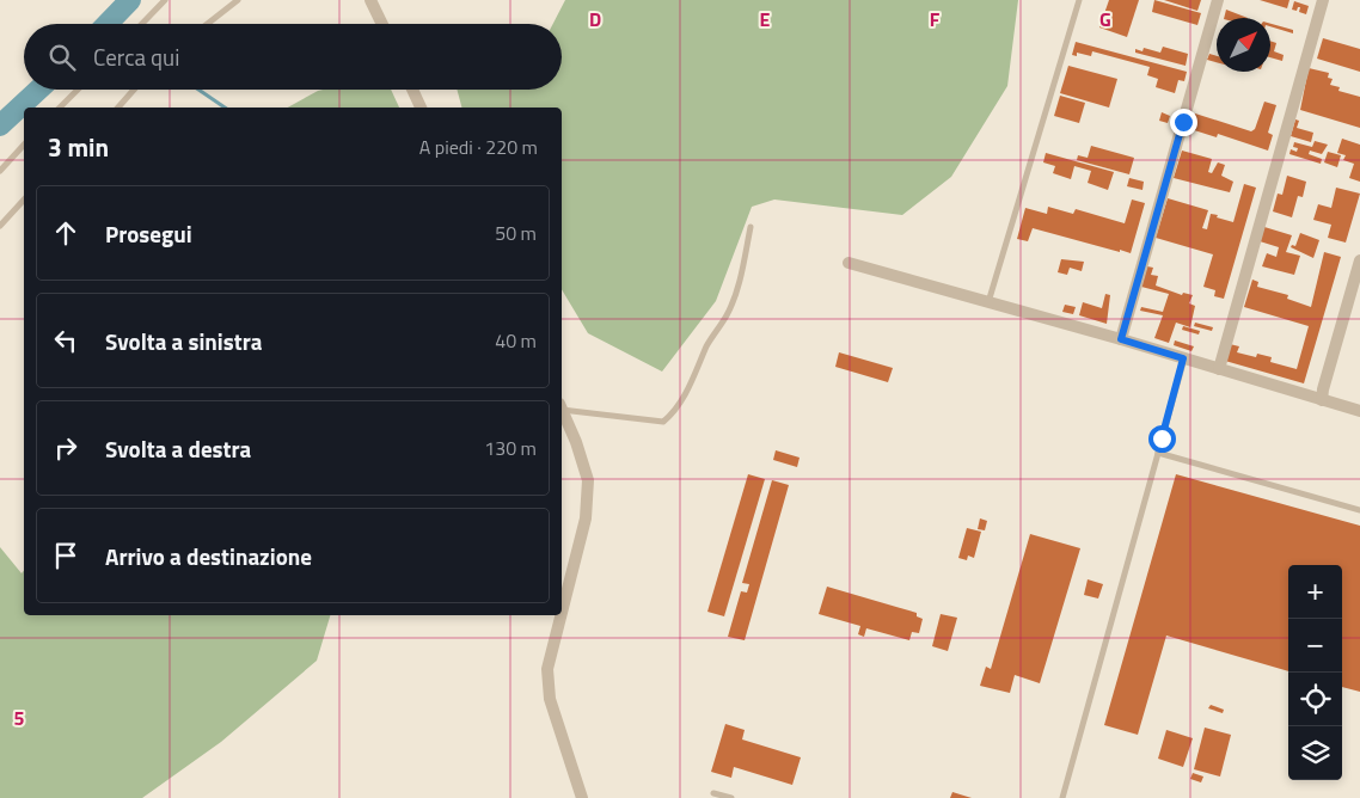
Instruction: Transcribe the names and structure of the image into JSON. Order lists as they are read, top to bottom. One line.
{"north":"top right","page":{"search":"Cerca qui","heading":["3 min","A piedi · 220 m"],"list":[["Prosegui","50 m"],["Svolta a sinistra","40 m"],["Svolta a destra","130 m"],"Arrivo a destinazione"],"map_buttons":["+","−"]},"grid":{"columns":["D","E","F","G"],"rows":["5"]}}
